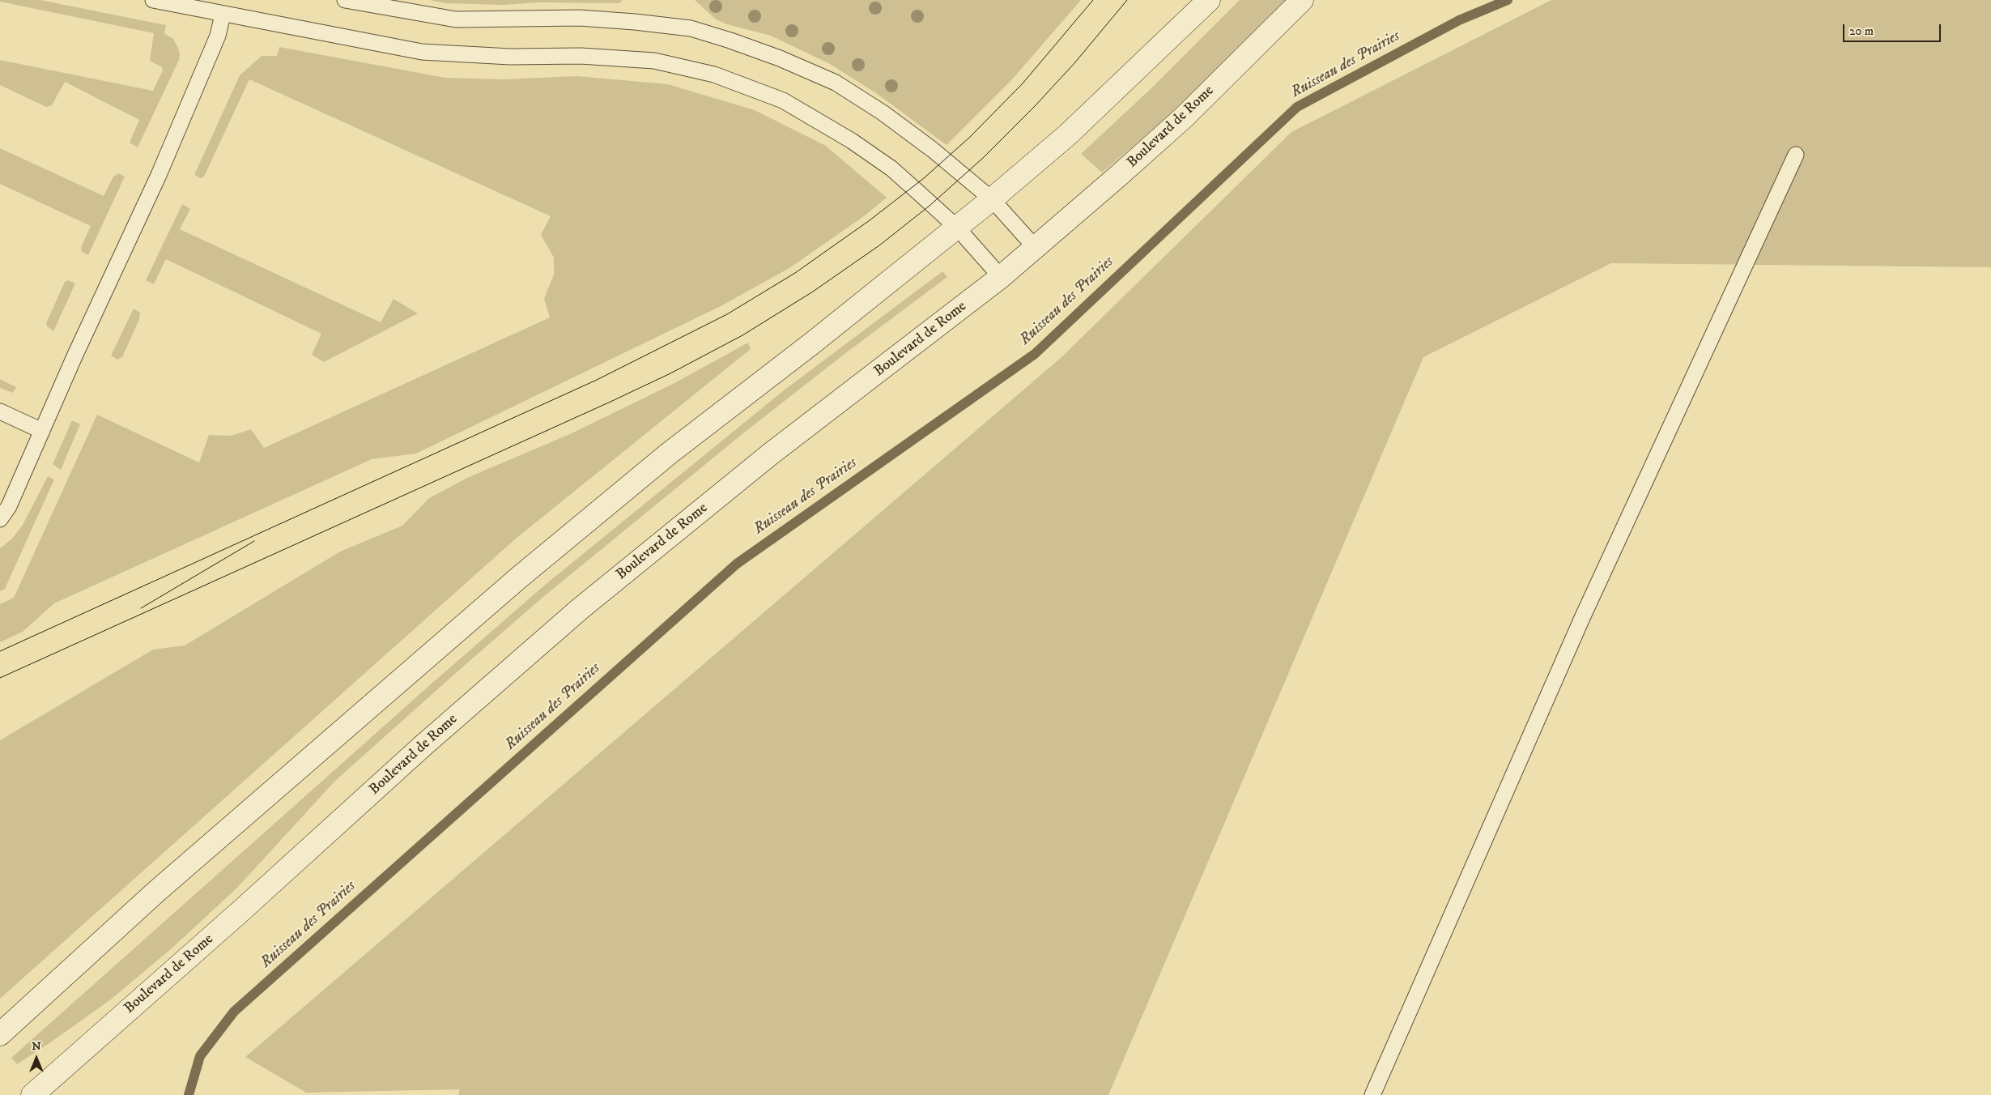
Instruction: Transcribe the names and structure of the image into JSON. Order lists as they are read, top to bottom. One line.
{"streets":{"main road":["Boulevard de Rome"]},"water":["Ruisseau des Prairies"],"scale_bar":"20 m","north":"top"}
